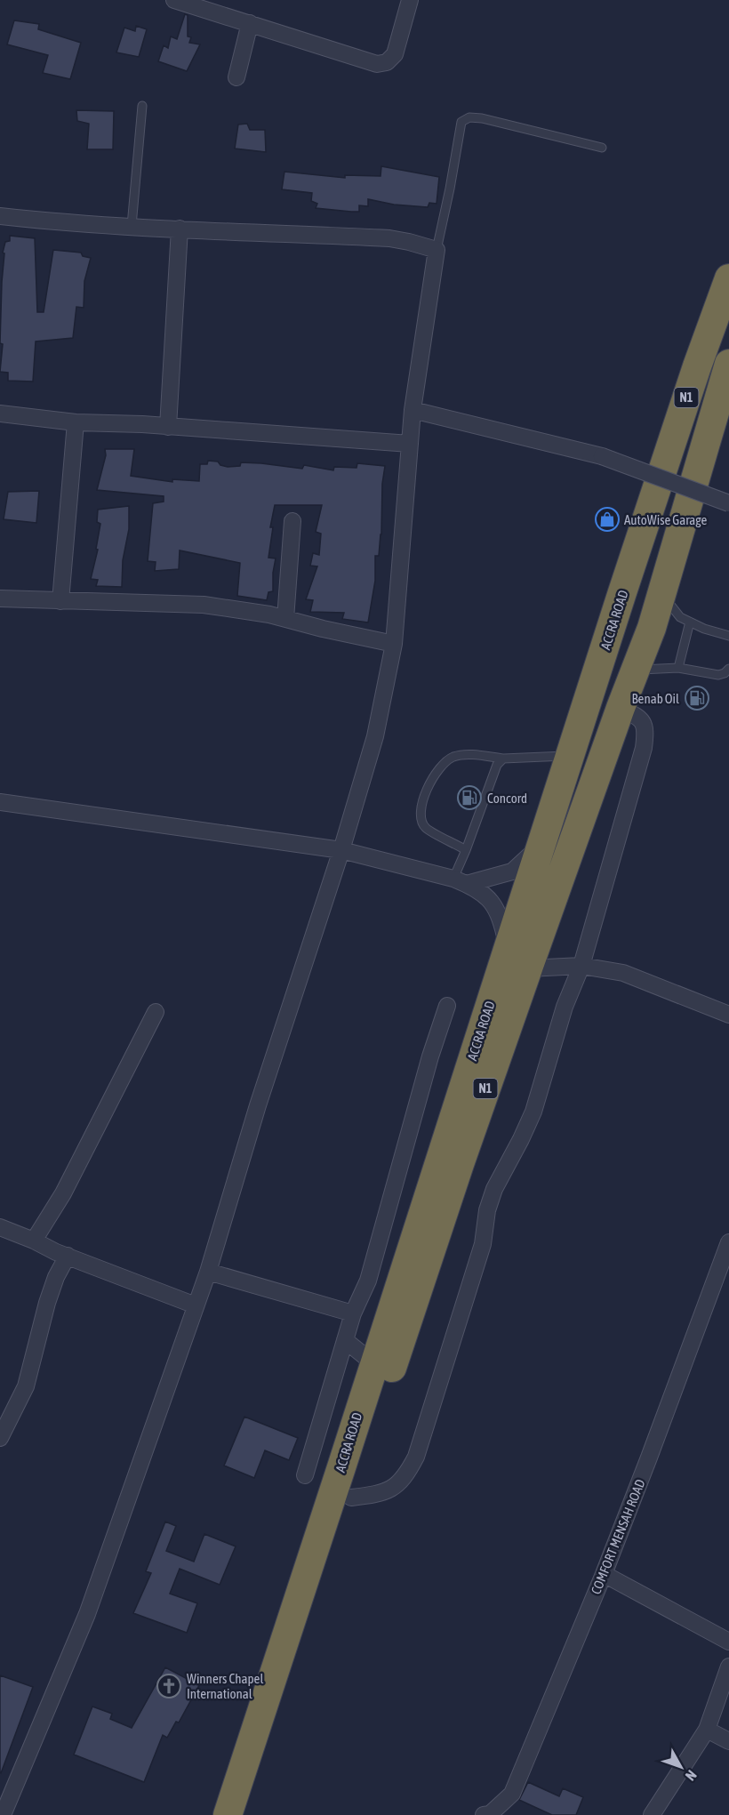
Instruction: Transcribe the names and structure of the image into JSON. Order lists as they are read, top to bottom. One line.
{"streets":{"highway":["N1","ACCRA ROAD"],"street":["COMFORT MENSAH ROAD"]},"places":{"shop":["AutoWise Garage"],"fuel station":["Benab Oil","Concord"],"church":["Winners Chapel International"]},"north":"bottom right"}
